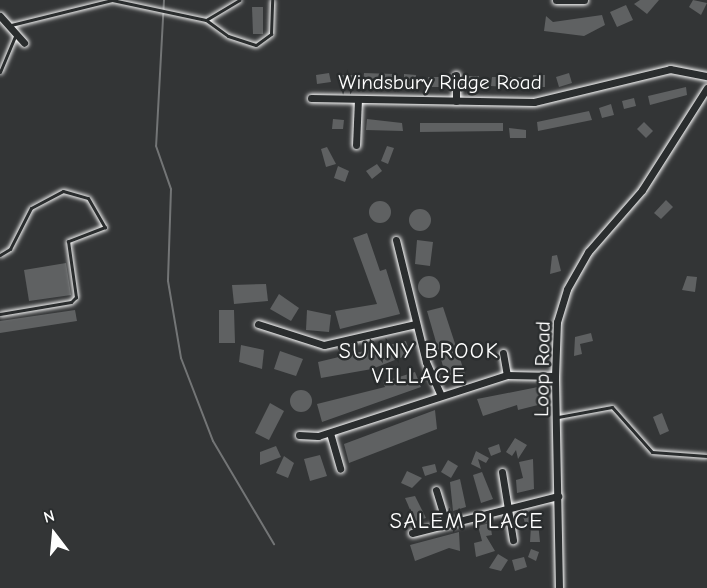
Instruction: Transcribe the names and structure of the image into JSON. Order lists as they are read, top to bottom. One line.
{"streets":{"street":["Windsbury Ridge Road","Loop Road"]},"districts":["SUNNY BROOK VILLAGE","SALEM PLACE"],"north":"top"}
